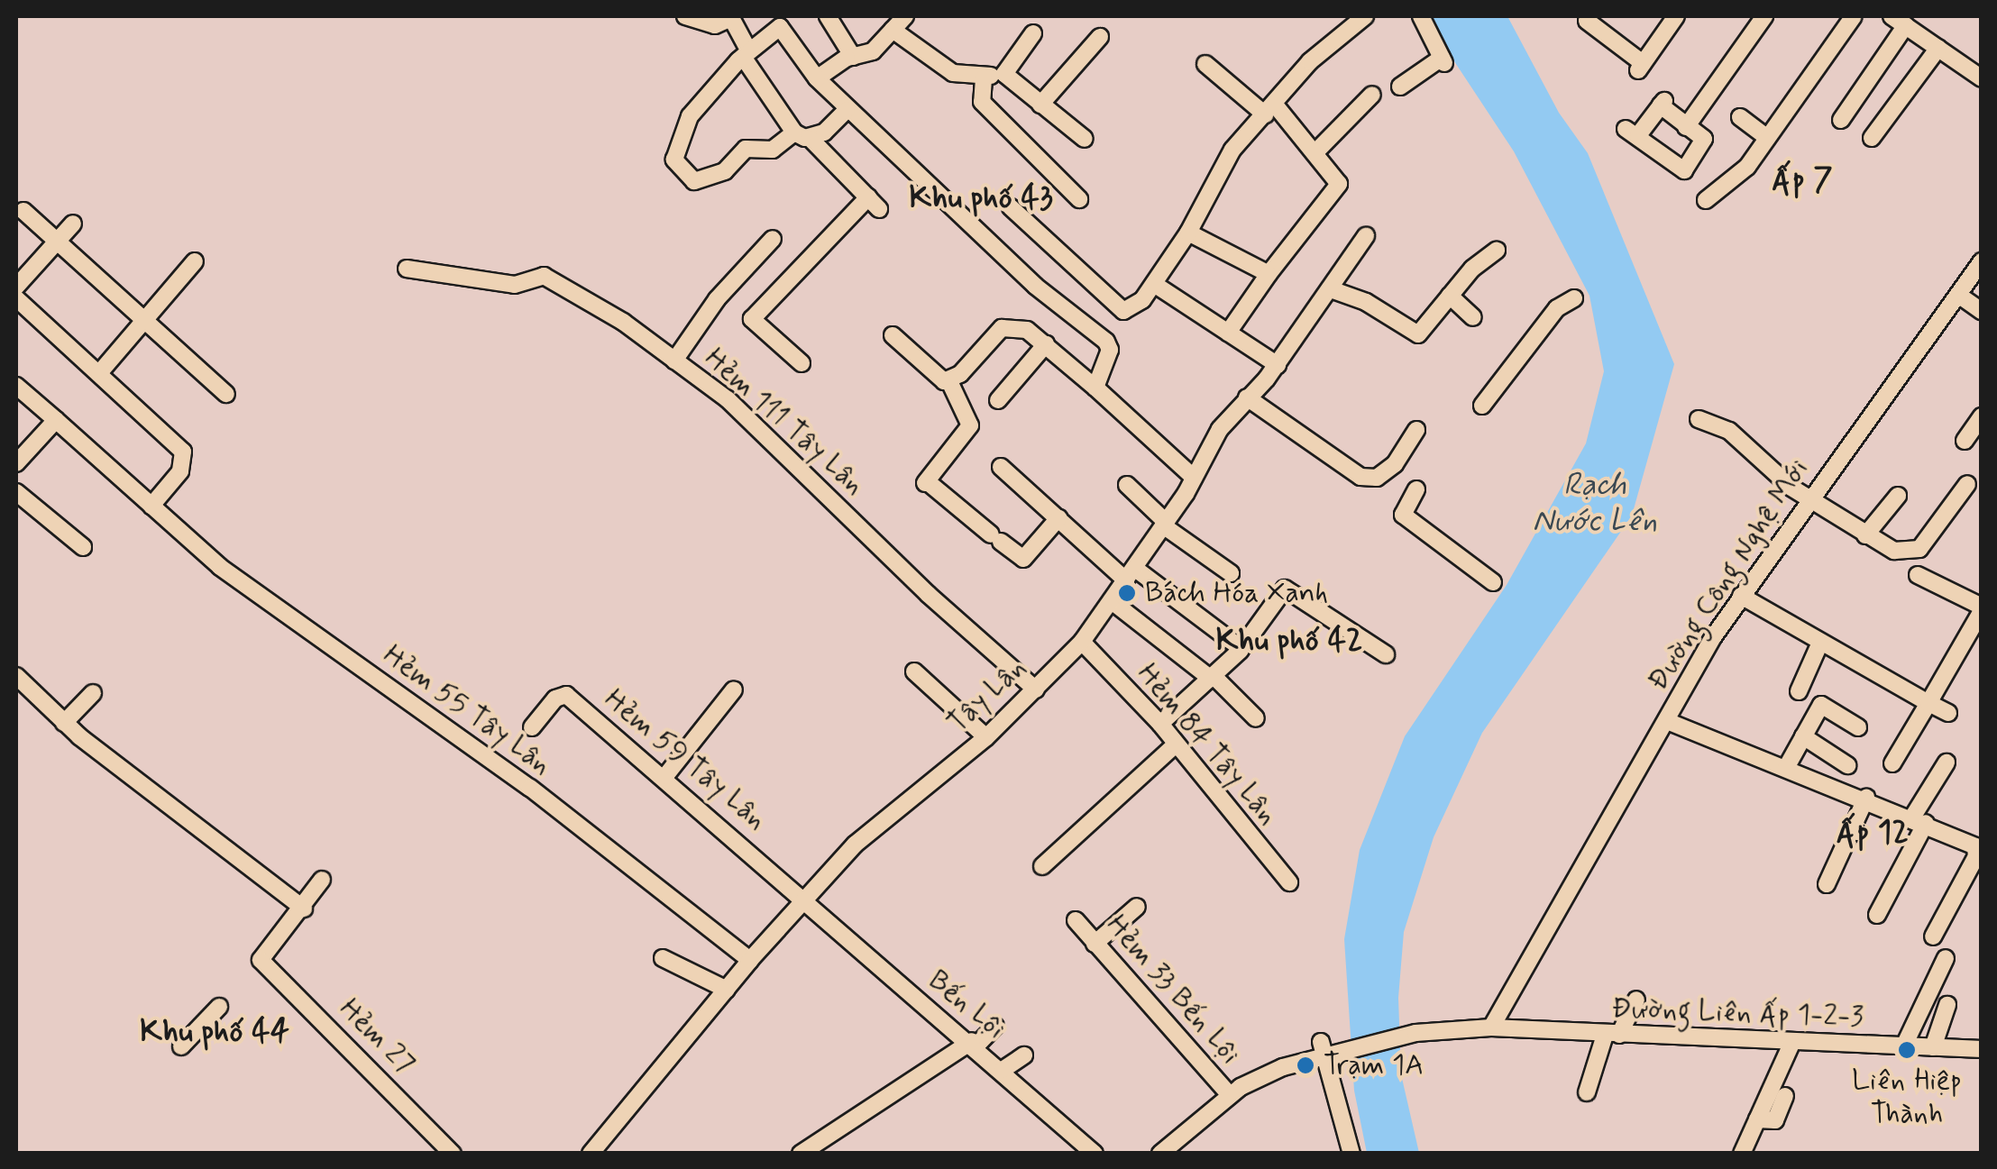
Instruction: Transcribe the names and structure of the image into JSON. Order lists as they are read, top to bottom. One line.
{"streets":{"street":["Hẻm 111 Tây Lân","Đường Công Nghệ Mới","Tây Lân","Hẻm 55 Tây Lân","Hẻm 84 Tây Lân","Hẻm 59 Tây Lân","Hẻm 33 Bến Lội","Bến Lội","Đường Liên Ấp 1-2-3","Hẻm 27"]},"crossings":[["Hẻm 111 Tây Lân","Tây Lân"],["Đường Công Nghệ Mới","Đường Liên Ấp 1-2-3"],["Tây Lân","Hẻm 55 Tây Lân"],["Tây Lân","Hẻm 84 Tây Lân"],["Tây Lân","Hẻm 59 Tây Lân"],["Tây Lân","Bến Lội"],["Hẻm 59 Tây Lân","Bến Lội"],["Hẻm 33 Bến Lội","Đường Liên Ấp 1-2-3"]],"districts":["Ấp 7","Khu phố 43","Khu phố 42","Ấp 12","Khu phố 44"],"water":["Rạch Nước Lên"],"places":["Bách Hóa Xanh","Liên Hiệp Thành","Trạm 1A"]}
